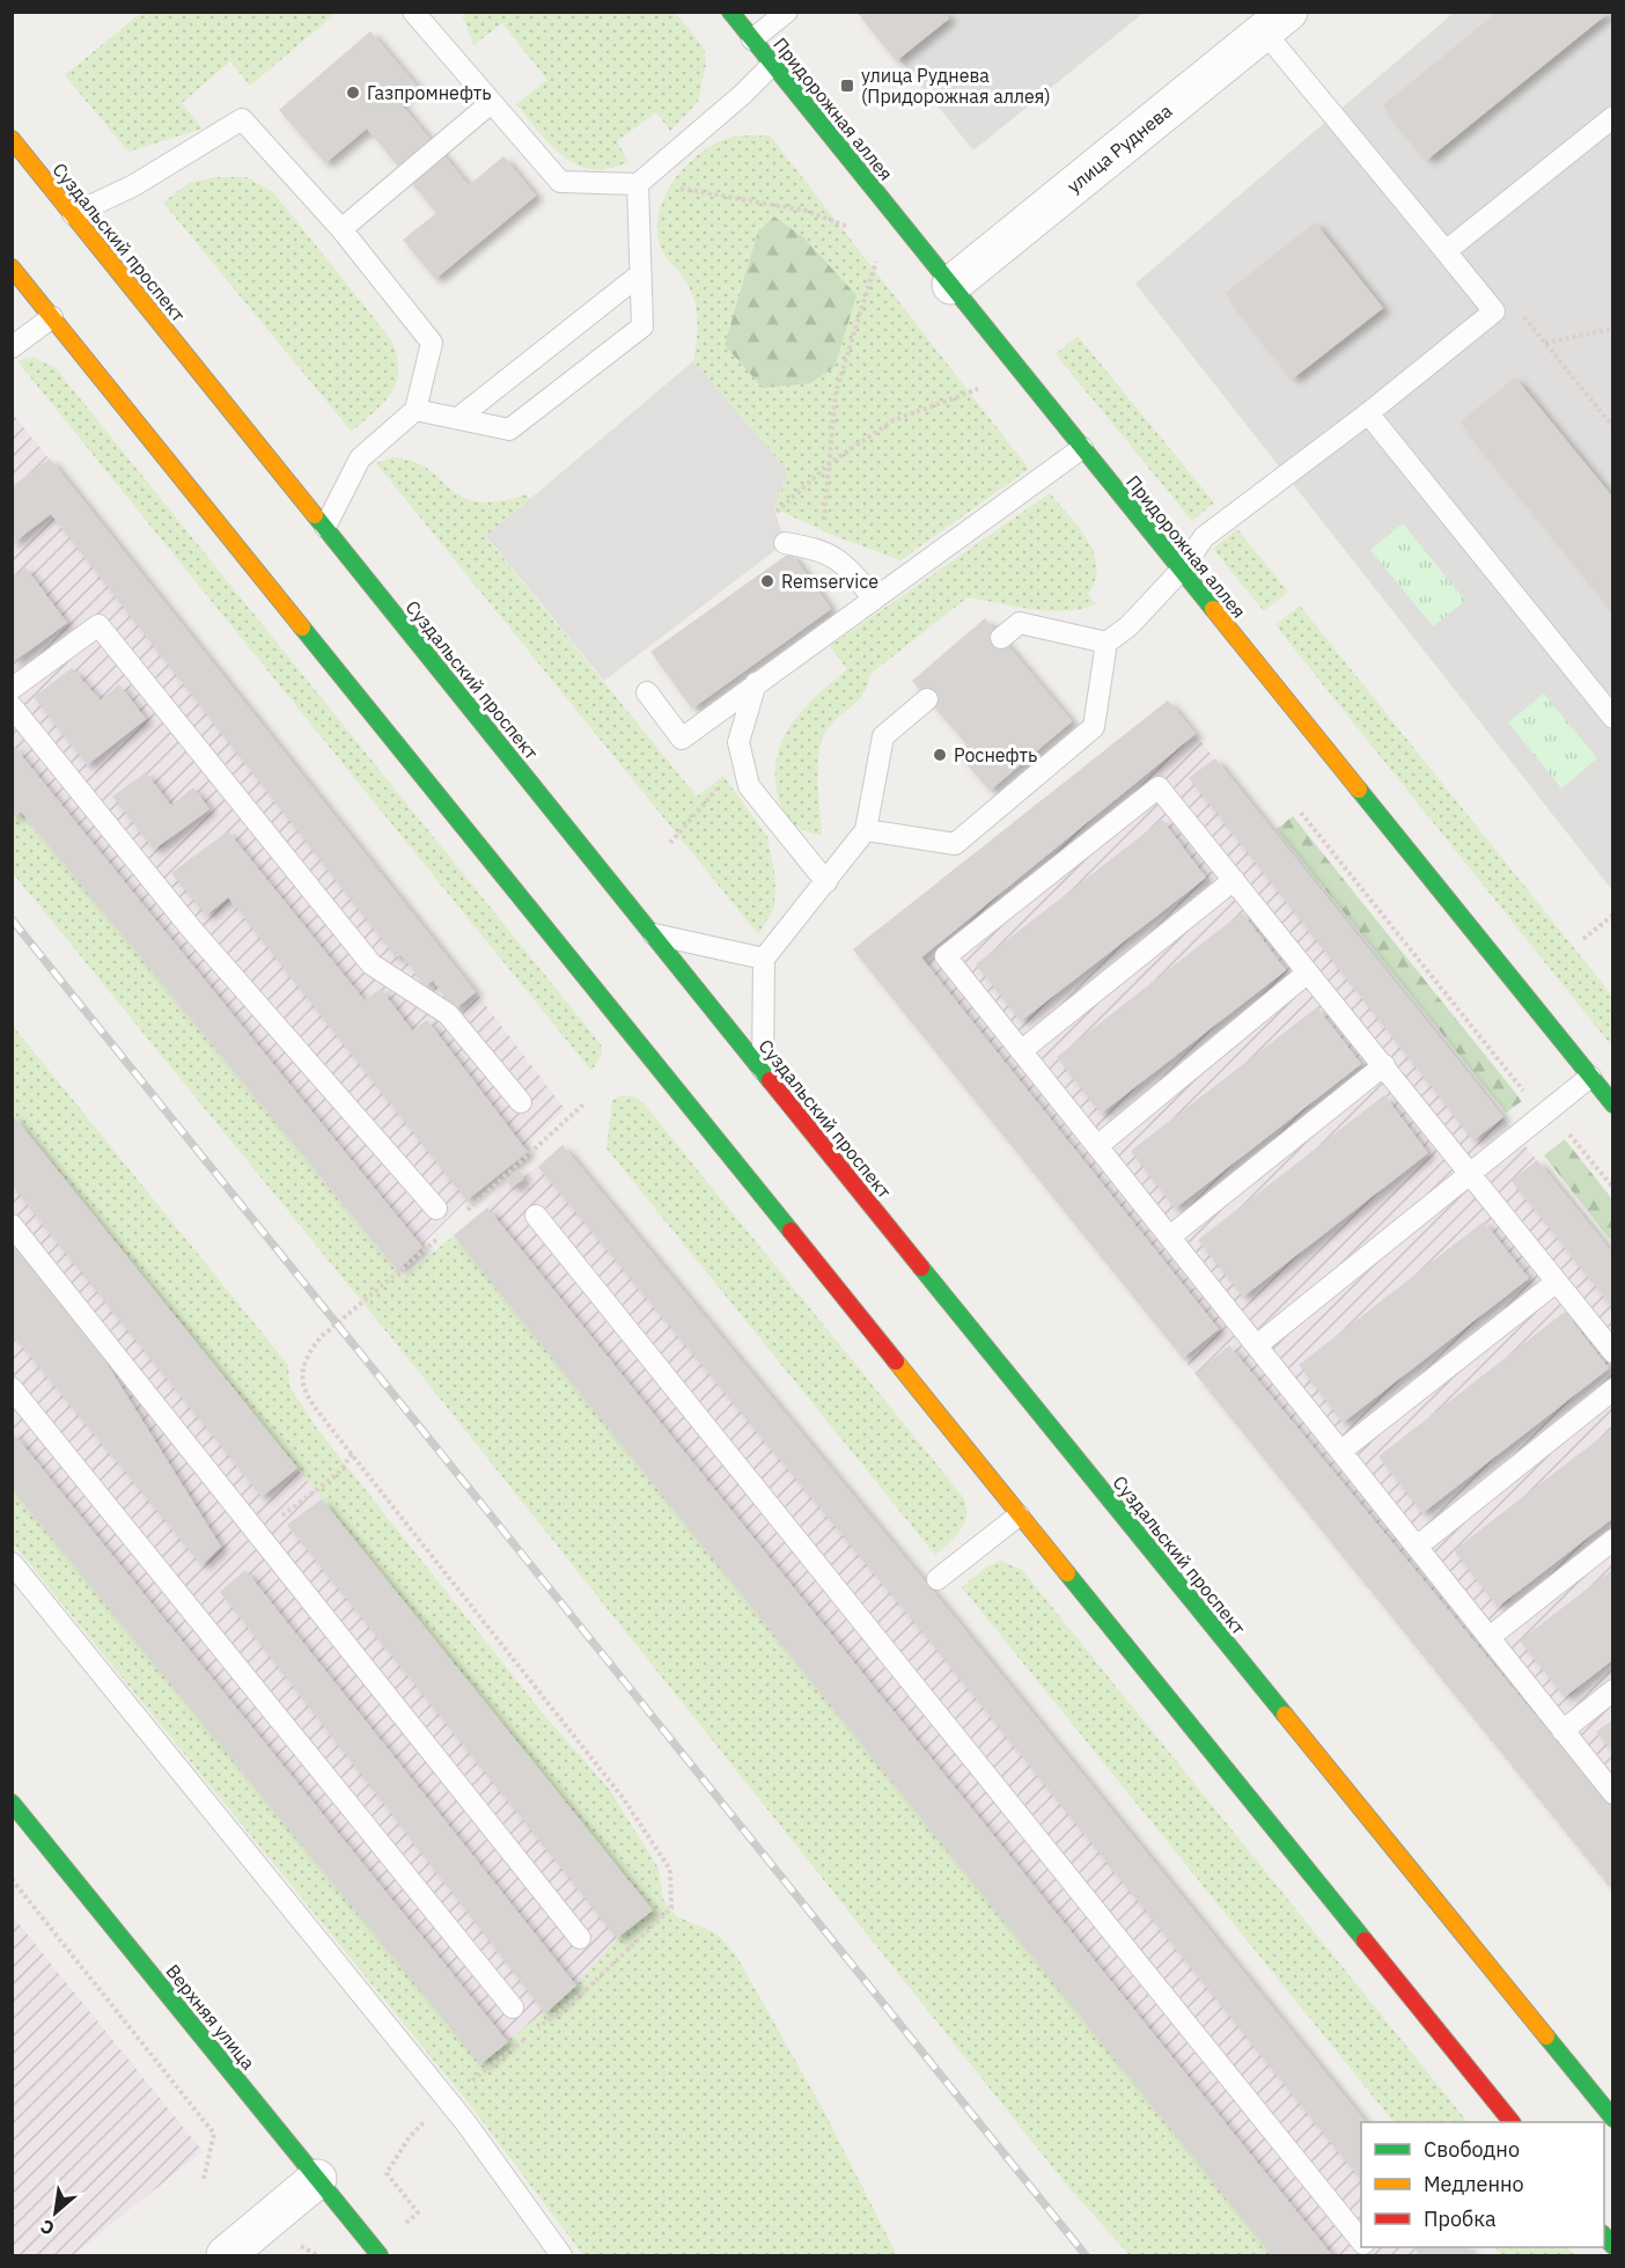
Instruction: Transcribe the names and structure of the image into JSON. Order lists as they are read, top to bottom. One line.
{"streets":{"main road":["Придорожная аллея","Суздальский проспект","Верхняя улица"],"street":["улица Руднева"]},"crossings":[["Придорожная аллея","улица Руднева"]],"places":{"transit":["улица Руднева (Придорожная аллея)"],"other":["Газпромнефть","Remservice","Роснефть"]},"legend":["Свободно","Медленно","Пробка"],"north":"bottom left"}
